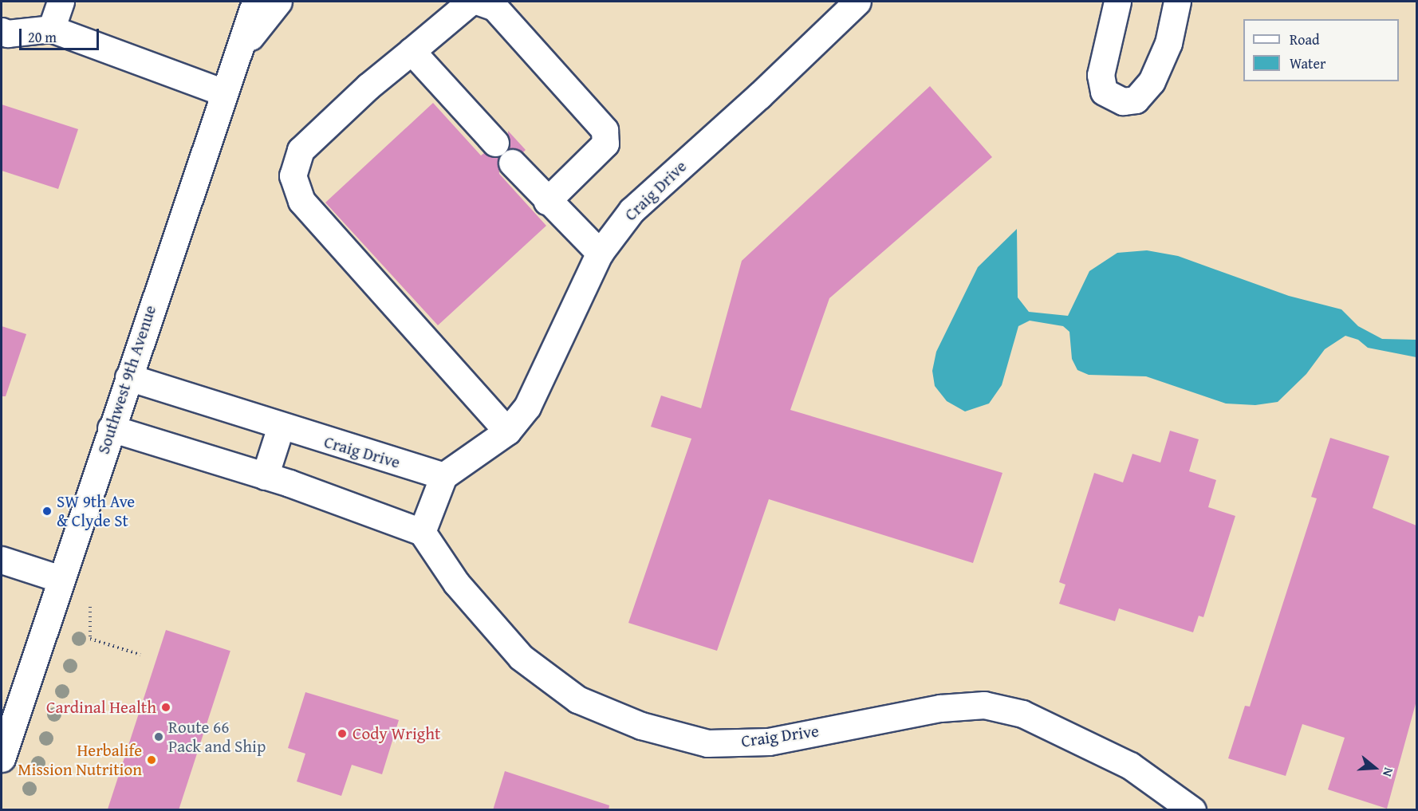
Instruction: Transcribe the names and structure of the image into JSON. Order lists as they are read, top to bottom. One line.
{"streets":{"main road":["Craig Drive","Southwest 9th Avenue"]},"crossings":[["Craig Drive","Southwest 9th Avenue"]],"places":["SW 9th Ave & Clyde St","Cardinal Health","Cody Wright","Route 66 Pack and Ship","Herbalife Mission Nutrition"],"legend":["Road","Water"],"scale_bar":"20 m","north":"right"}
